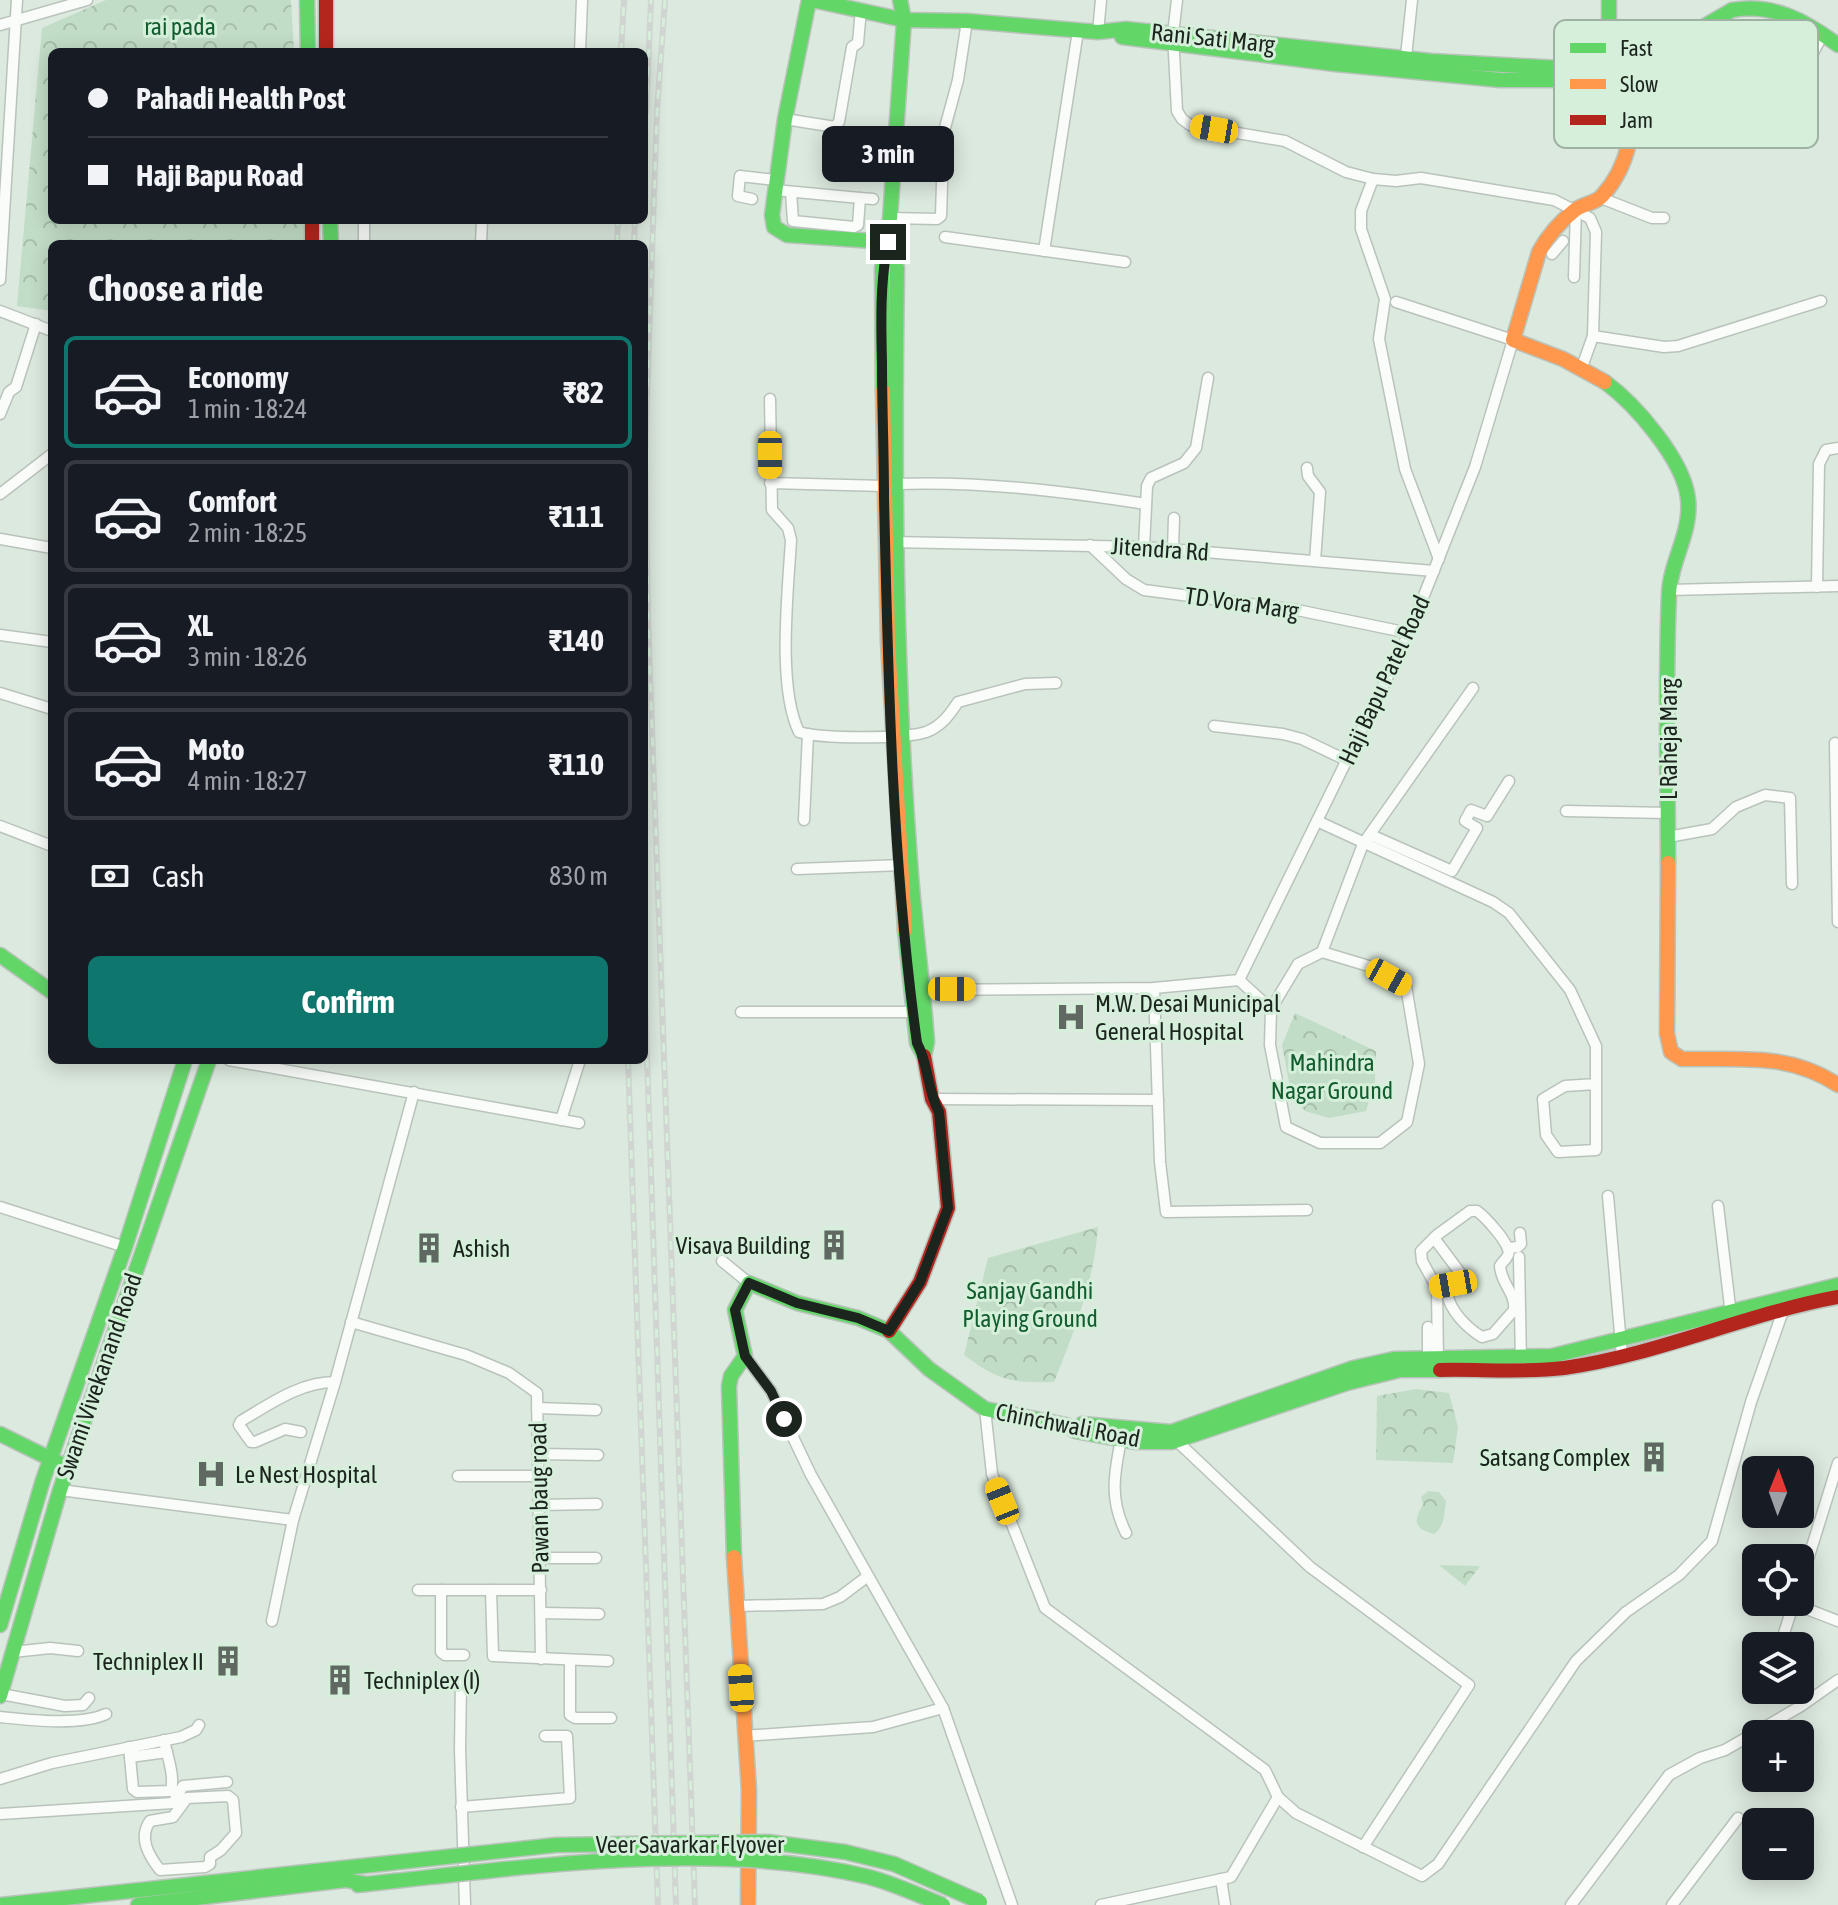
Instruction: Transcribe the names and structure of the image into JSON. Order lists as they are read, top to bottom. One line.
{"streets":{"street":["Rani Sati Marg","Jitendra Rd","TD Vora Marg","Haji Bapu Patel Road","L Raheja Marg","Swami Vivekanand Road","Chinchwali Road","Pawan baug road","Veer Savarkar Flyover"]},"crossings":[["Jitendra Rd","TD Vora Marg"],["Jitendra Rd","Haji Bapu Patel Road"],["TD Vora Marg","Haji Bapu Patel Road"],["Haji Bapu Patel Road","L Raheja Marg"]],"parks":["rai pada","Mahindra Nagar Ground","Sanjay Gandhi Playing Ground"],"places":{"hospital":["M.W. Desai Municipal General Hospital","Le Nest Hospital"],"building":["Visava Building","Ashish","Satsang Complex","Techniplex II","Techniplex (I)"]},"legend":["Fast","Slow","Jam"],"north":"top","page":{"banner":["Pahadi Health Post","Haji Bapu Road"],"bubble":"3 min","heading":"Choose a ride","list":[{"name":"Economy","note":"1 min · 18:24","value":"₹82"},{"name":"Comfort","note":"2 min · 18:25","value":"₹111"},{"name":"XL","note":"3 min · 18:26","value":"₹140"},{"name":"Moto","note":"4 min · 18:27","value":"₹110"}],"pay":["Cash","830 m"],"buttons":"Confirm","map_buttons":["+","−"]}}
